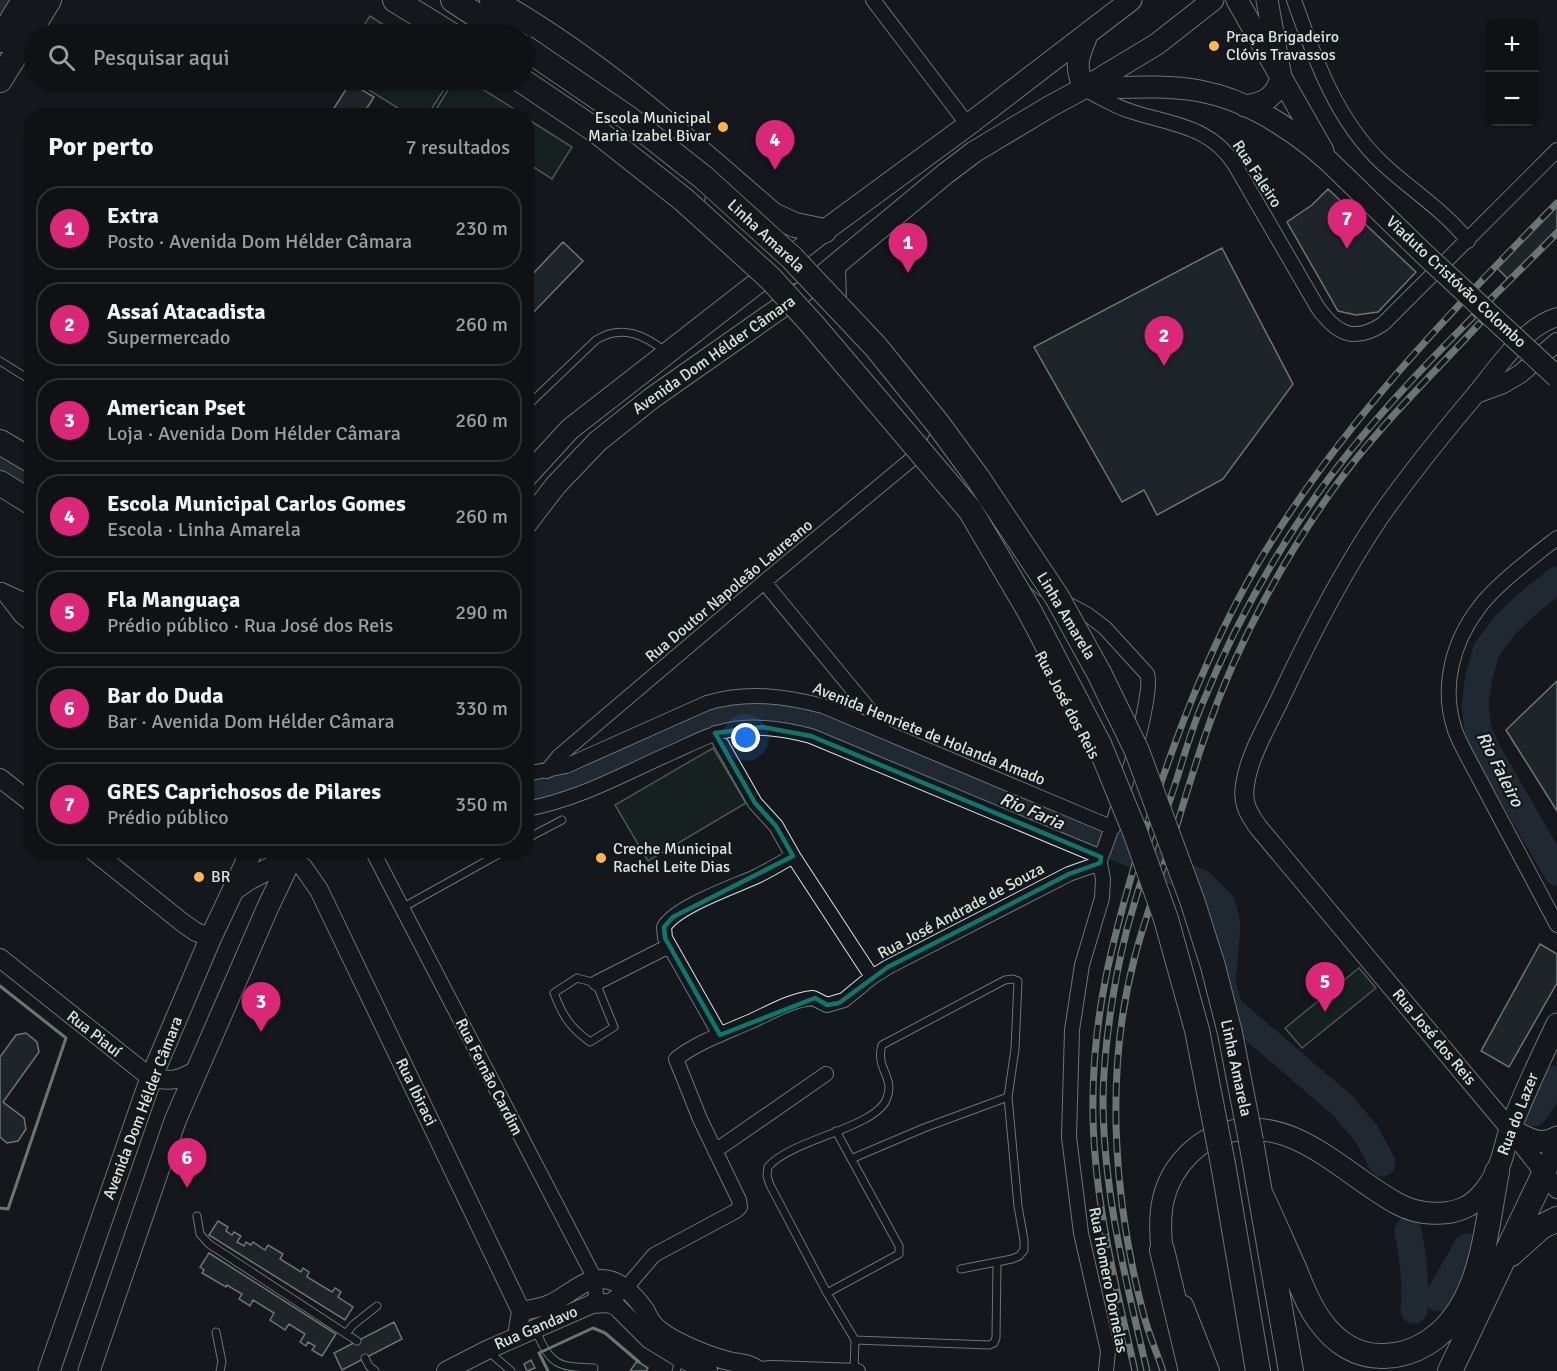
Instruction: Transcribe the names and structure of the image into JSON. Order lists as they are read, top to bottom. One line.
{"streets":{"highway":["Linha Amarela"],"main road":["Viaduto Cristóvão Colombo","Avenida Dom Hélder Câmara","Rua do Lazer"],"street":["Rua Faleiro","Rua Doutor Napoleão Laureano","Rua José dos Reis","Avenida Henriete de Holanda Amado","Rua José Andrade de Souza","Rua Piauí","Rua Fernão Cardim","Rua Ibiraci","Rua Homero Dornelas","Rua Gandavo"]},"crossings":[["Rua Faleiro","Avenida Dom Hélder Câmara"],["Avenida Dom Hélder Câmara","Rua Piauí"],["Rua Doutor Napoleão Laureano","Avenida Henriete de Holanda Amado"],["Rua José dos Reis","Rua do Lazer"],["Rua José dos Reis","Rua Homero Dornelas"],["Avenida Henriete de Holanda Amado","Rua José Andrade de Souza"],["Avenida Henriete de Holanda Amado","Rua Homero Dornelas"],["Rua José Andrade de Souza","Rua Homero Dornelas"],["Rua Fernão Cardim","Rua Gandavo"],["Rua Ibiraci","Rua Gandavo"]],"water":["Rio Faleiro","Rio Faria"],"places":["Praça Brigadeiro Clóvis Travassos","Escola Municipal Maria Izabel Bivar","Creche Municipal Rachel Leite Dias","BR"],"page":{"map_buttons":["+","−"],"search":"Pesquisar aqui","heading":["Por perto","7 resultados"],"pins":["4","7","1","2","5","3","6"],"list":[{"mark":"1","name":"Extra","note":"Posto · Avenida Dom Hélder Câmara","value":"230 m"},{"mark":"2","name":"Assaí Atacadista","note":"Supermercado","value":"260 m"},{"mark":"3","name":"American Pset","note":"Loja · Avenida Dom Hélder Câmara","value":"260 m"},{"mark":"4","name":"Escola Municipal Carlos Gomes","note":"Escola · Linha Amarela","value":"260 m"},{"mark":"5","name":"Fla Manguaça","note":"Prédio público · Rua José dos Reis","value":"290 m"},{"mark":"6","name":"Bar do Duda","note":"Bar · Avenida Dom Hélder Câmara","value":"330 m"},{"mark":"7","name":"GRES Caprichosos de Pilares","note":"Prédio público","value":"350 m"}]}}
